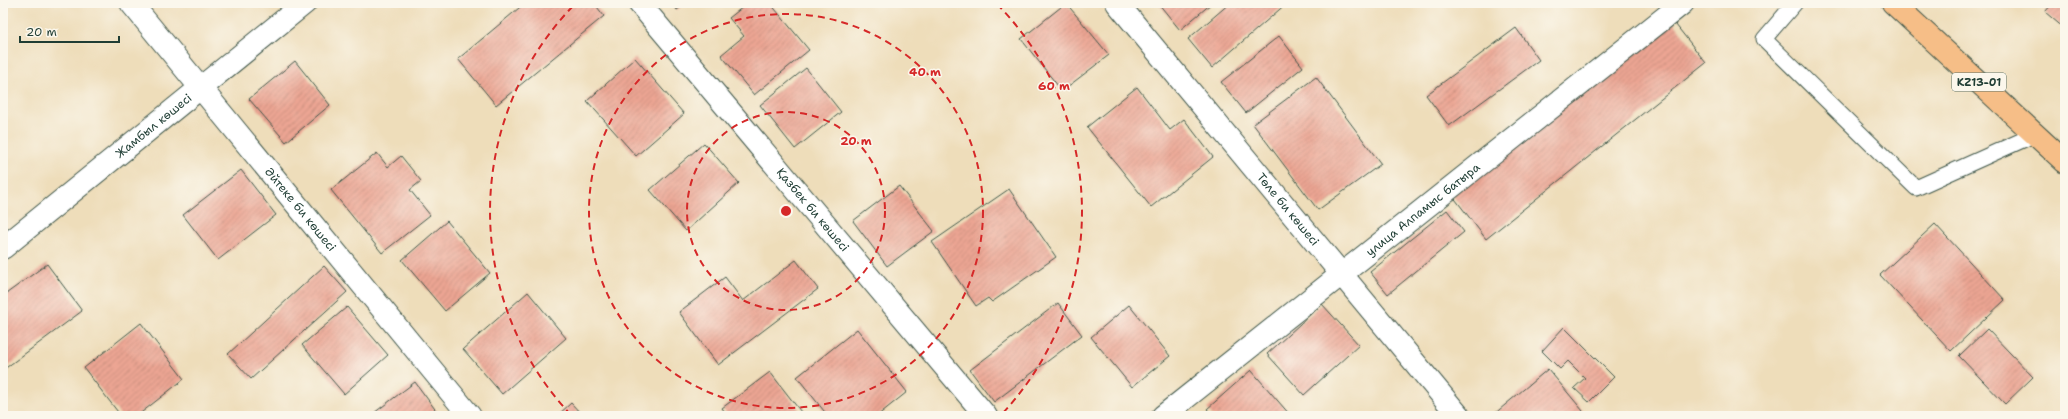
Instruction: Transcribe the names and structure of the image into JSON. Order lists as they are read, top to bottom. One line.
{"streets":{"highway":["KZ13-01"],"street":["Жамбыл көшесі","Әйтеке би көшесі","улица Алпамыс батыра","Қазбек би көшесі","Төле би көшесі"]},"crossings":[["Жамбыл көшесі","Әйтеке би көшесі"],["улица Алпамыс батыра","Төле би көшесі"]],"scale_bar":"20 m","rings":["40 m","60 m","20 m"]}
